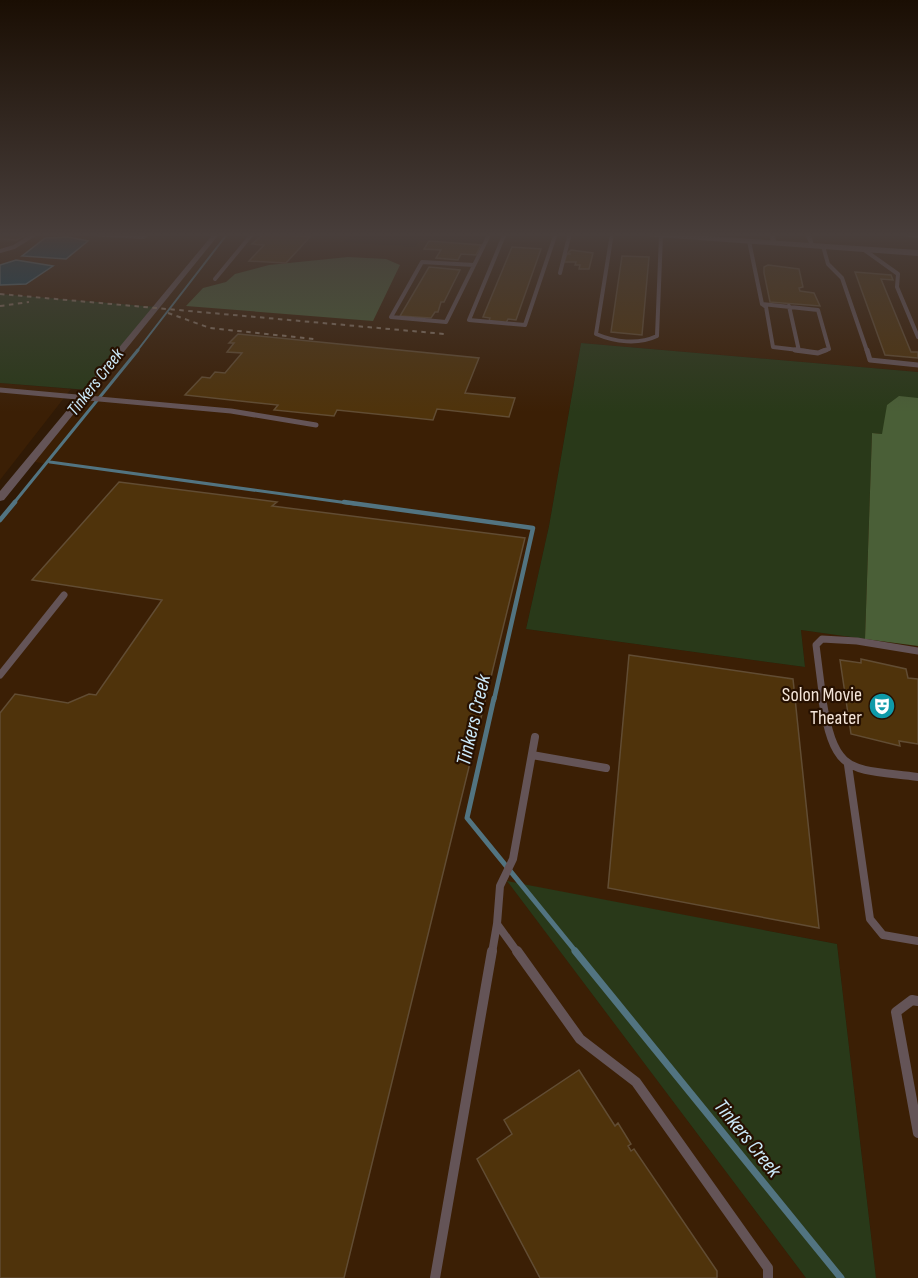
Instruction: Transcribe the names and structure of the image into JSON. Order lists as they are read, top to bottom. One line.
{"water":["Tinkers Creek"],"places":{"theatre":["Solon Movie Theater"]}}
